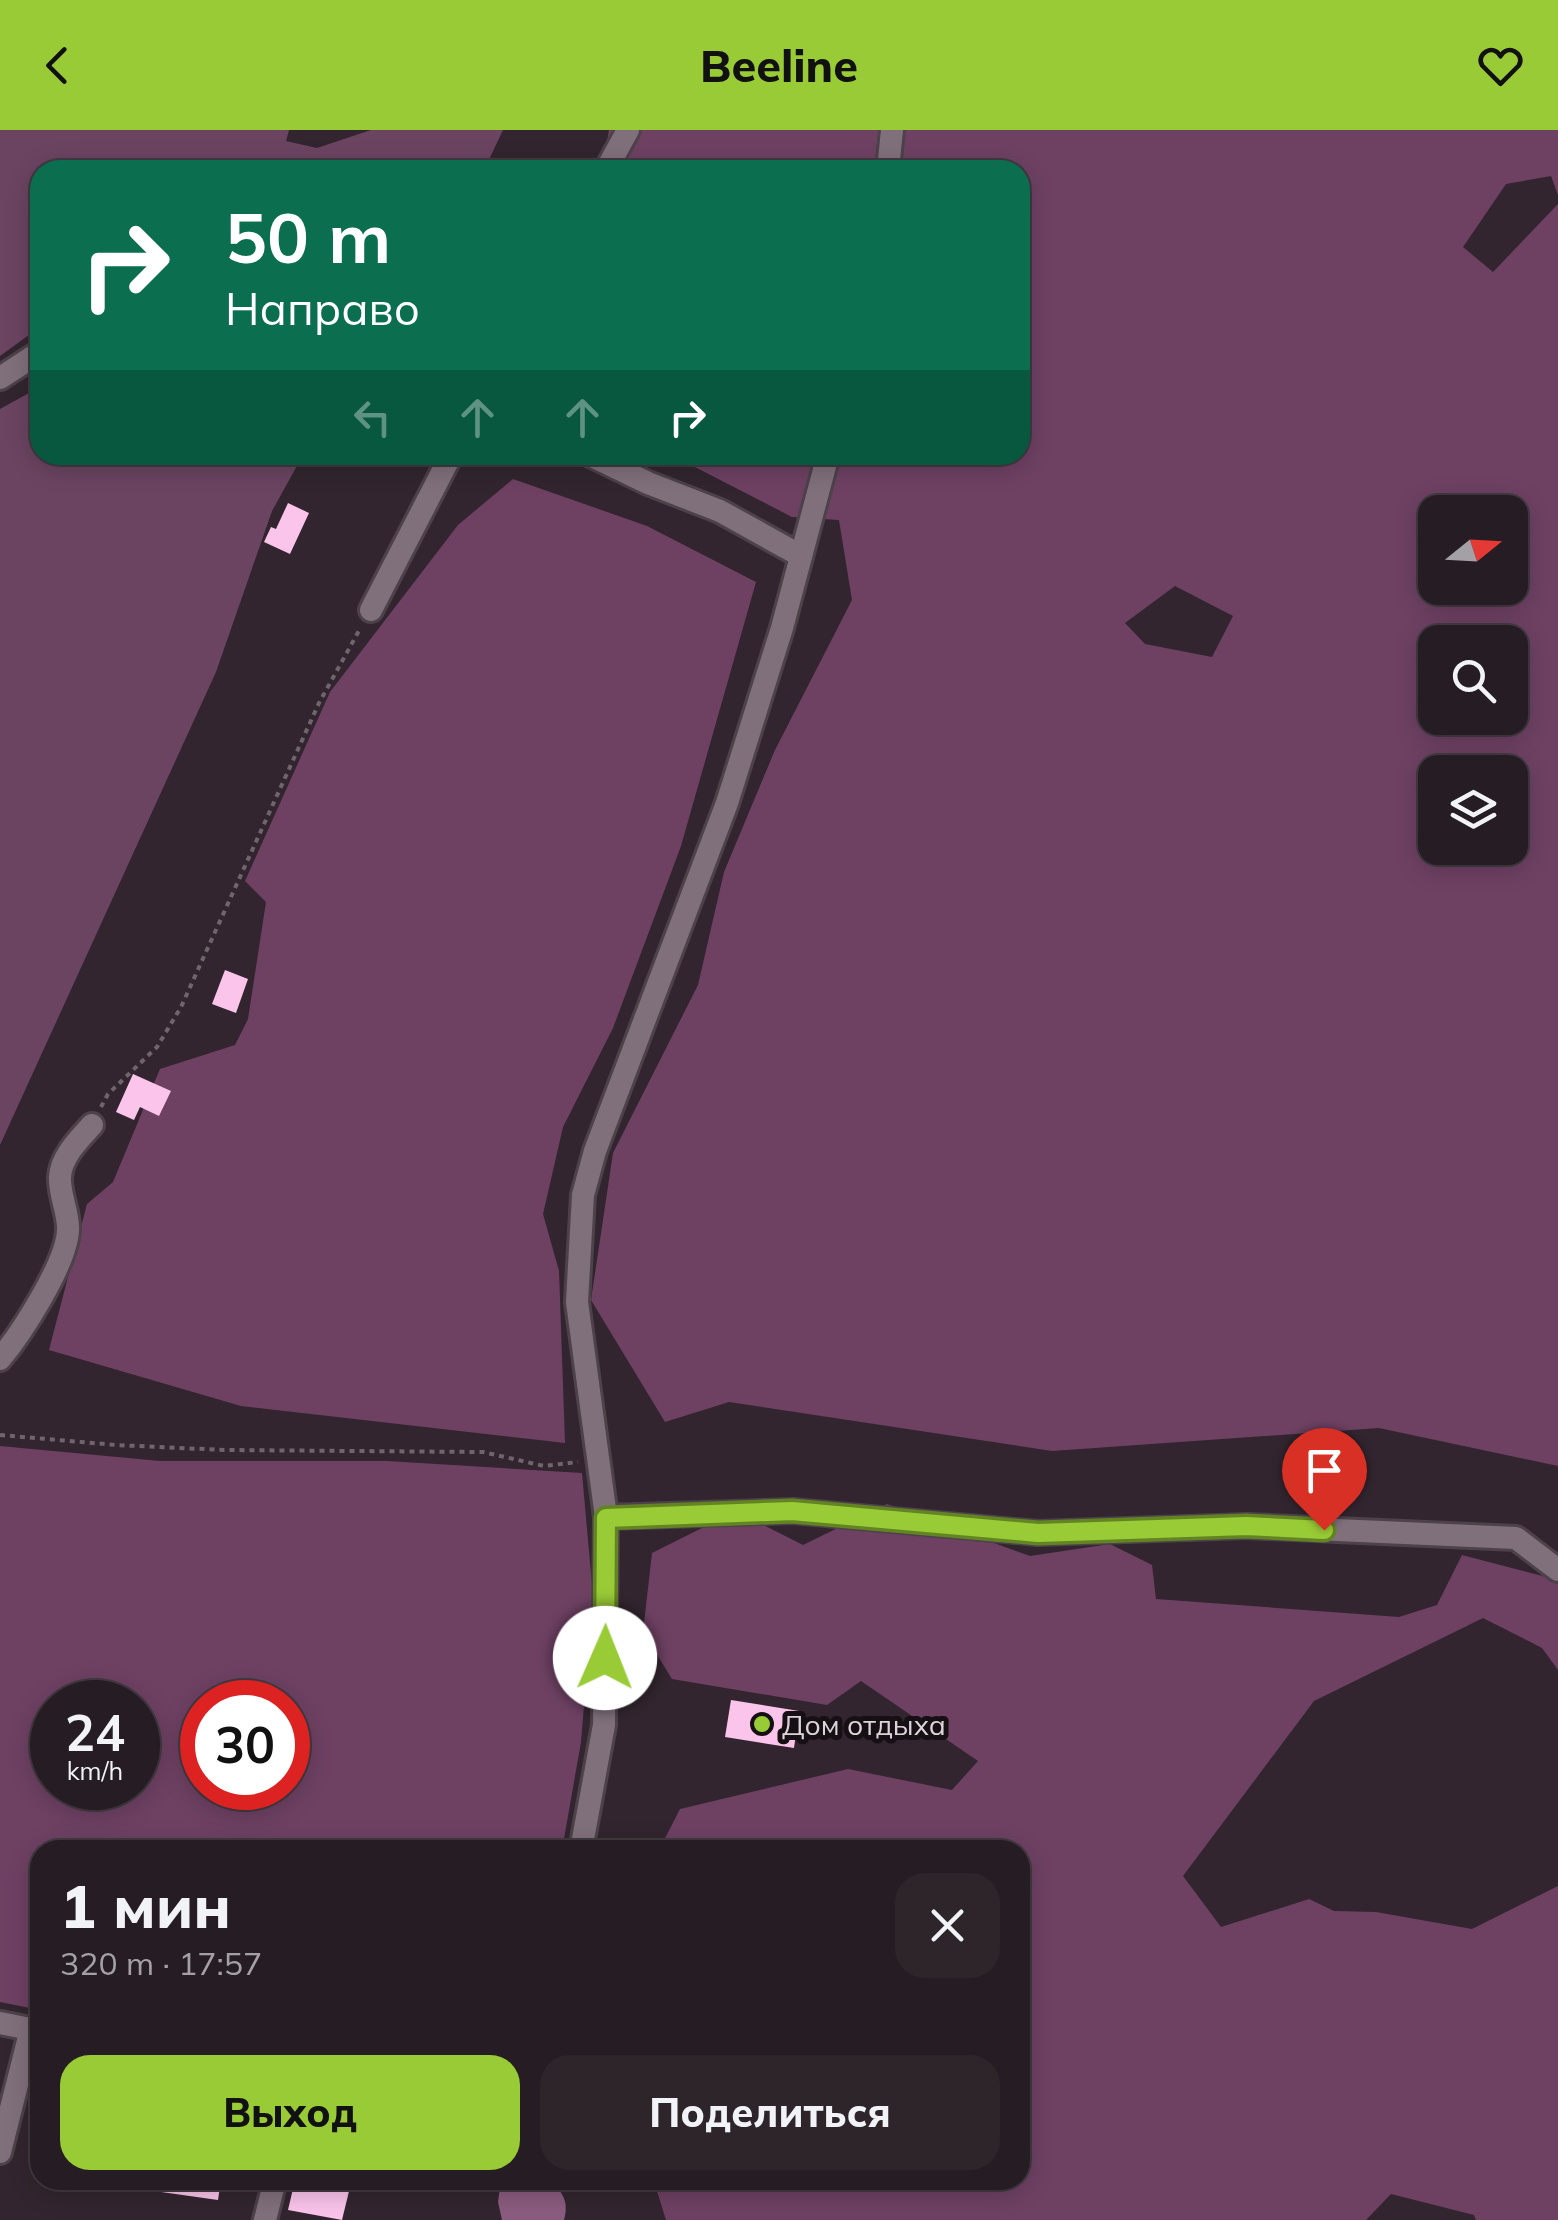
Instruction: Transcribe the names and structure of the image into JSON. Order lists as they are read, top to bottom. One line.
{"places":["Дом отдыха"],"north":"right","page":{"header":"Beeline","turn":["50 m","Направо"],"speed":"24 km/h","limit":"30","heading":["1 мин","320 m · 17:57"],"buttons":["Выход","Поделиться"]}}
